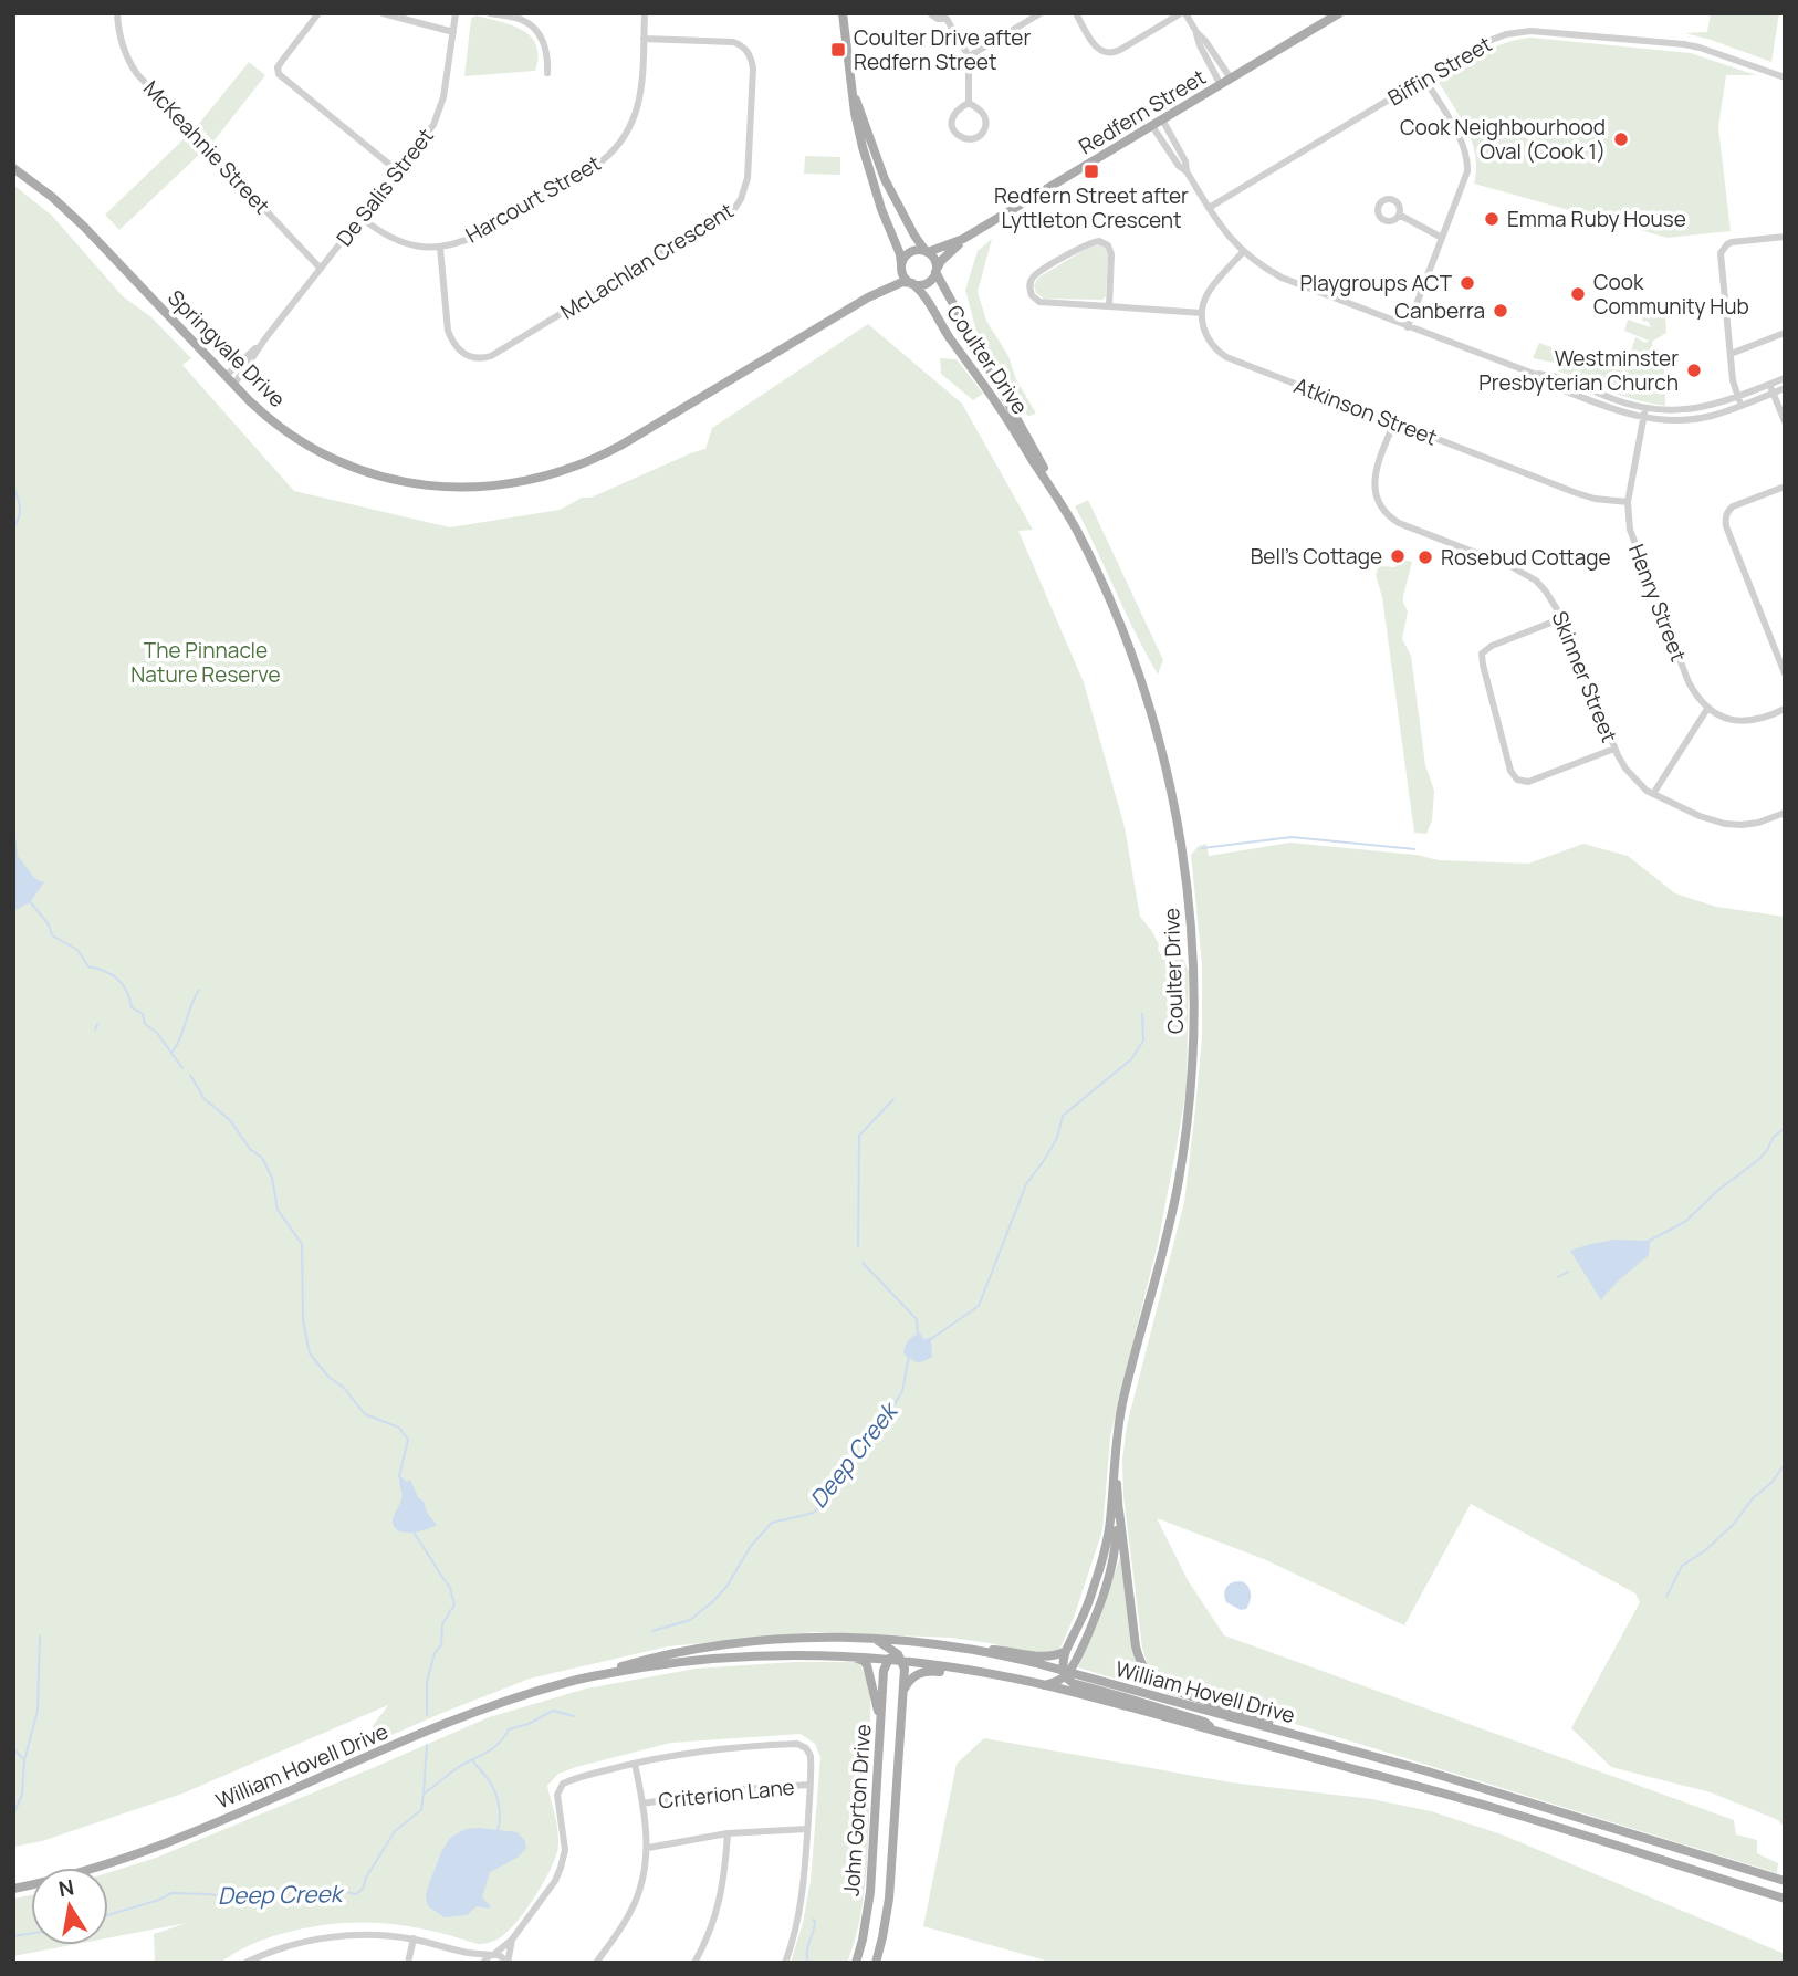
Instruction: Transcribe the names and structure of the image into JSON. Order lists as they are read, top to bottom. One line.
{"streets":{"main road":["Redfern Street","Springvale Drive","Coulter Drive","William Hovell Drive","John Gorton Drive"],"street":["Biffin Street","McKeahnie Street","De Salis Street","Harcourt Street","McLachlan Crescent","Atkinson Street","Henry Street","Skinner Street","Criterion Lane"]},"crossings":[["Redfern Street","Springvale Drive"],["Redfern Street","Coulter Drive"],["McKeahnie Street","De Salis Street"],["De Salis Street","Harcourt Street"],["De Salis Street","Springvale Drive"],["Harcourt Street","McLachlan Crescent"],["Springvale Drive","Coulter Drive"],["Coulter Drive","William Hovell Drive"],["Atkinson Street","Henry Street"],["Atkinson Street","Skinner Street"],["William Hovell Drive","John Gorton Drive"]],"water":["Deep Creek"],"parks":["The Pinnacle Nature Reserve"],"places":{"transit":["Coulter Drive after Redfern Street","Redfern Street after Lyttleton Crescent"],"other":["Cook Neighbourhood Oval (Cook 1)","Emma Ruby House","Playgroups ACT","Cook Community Hub","Canberra","Westminster Presbyterian Church","Bell's Cottage","Rosebud Cottage"]},"north":"top"}
